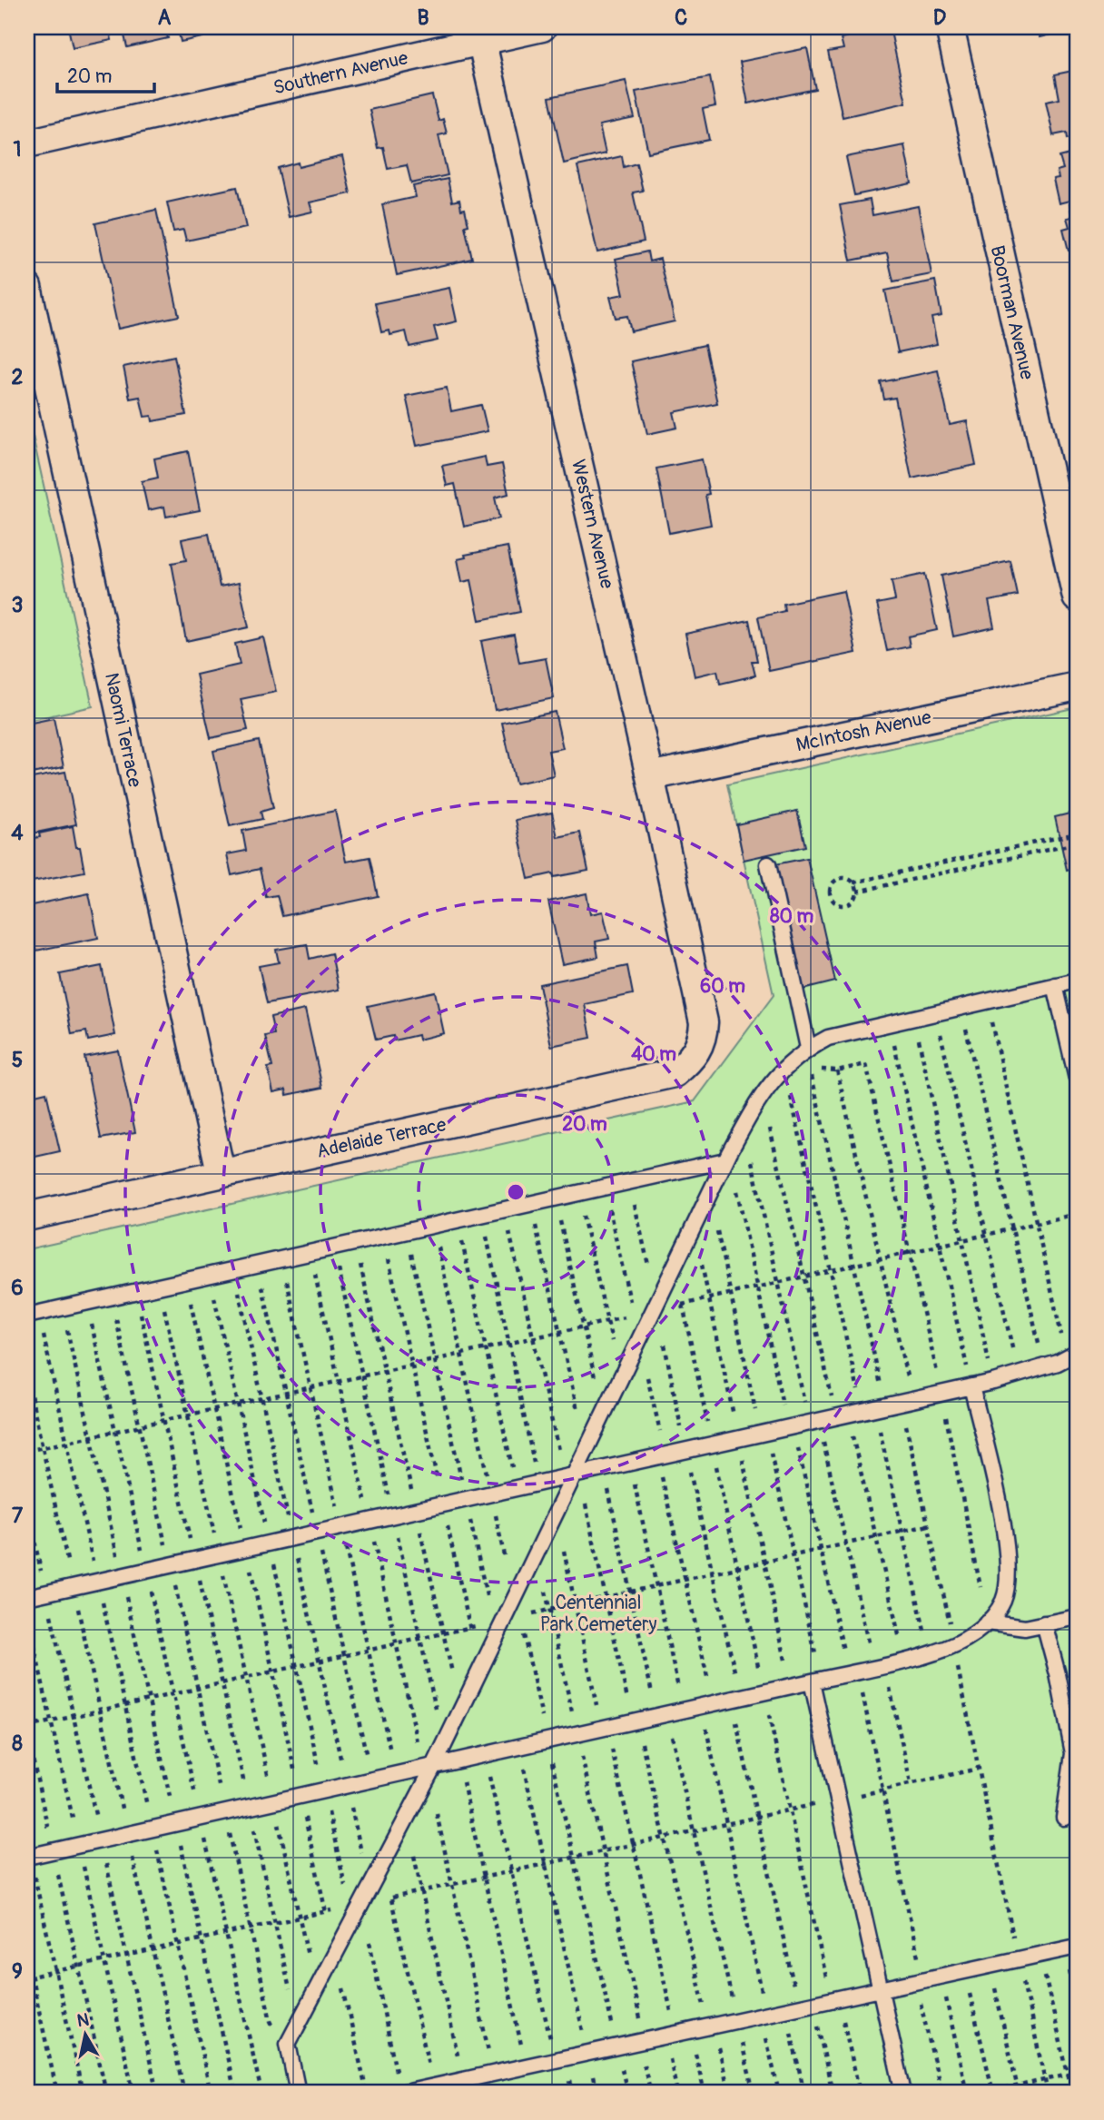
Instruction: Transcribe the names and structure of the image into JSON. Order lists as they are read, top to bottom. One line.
{"streets":{"street":["Southern Avenue","Boorman Avenue","Western Avenue","Naomi Terrace","McIntosh Avenue","Adelaide Terrace"]},"crossings":[["Southern Avenue","Western Avenue"],["Western Avenue","McIntosh Avenue"],["Western Avenue","Adelaide Terrace"],["Naomi Terrace","Adelaide Terrace"]],"parks":["Centennial Park Cemetery"],"scale_bar":"20 m","north":"top","grid":{"columns":["A","B","C","D"],"rows":["1","2","3","4","5","6","7","8","9"]},"rings":["80 m","60 m","40 m","20 m"]}
